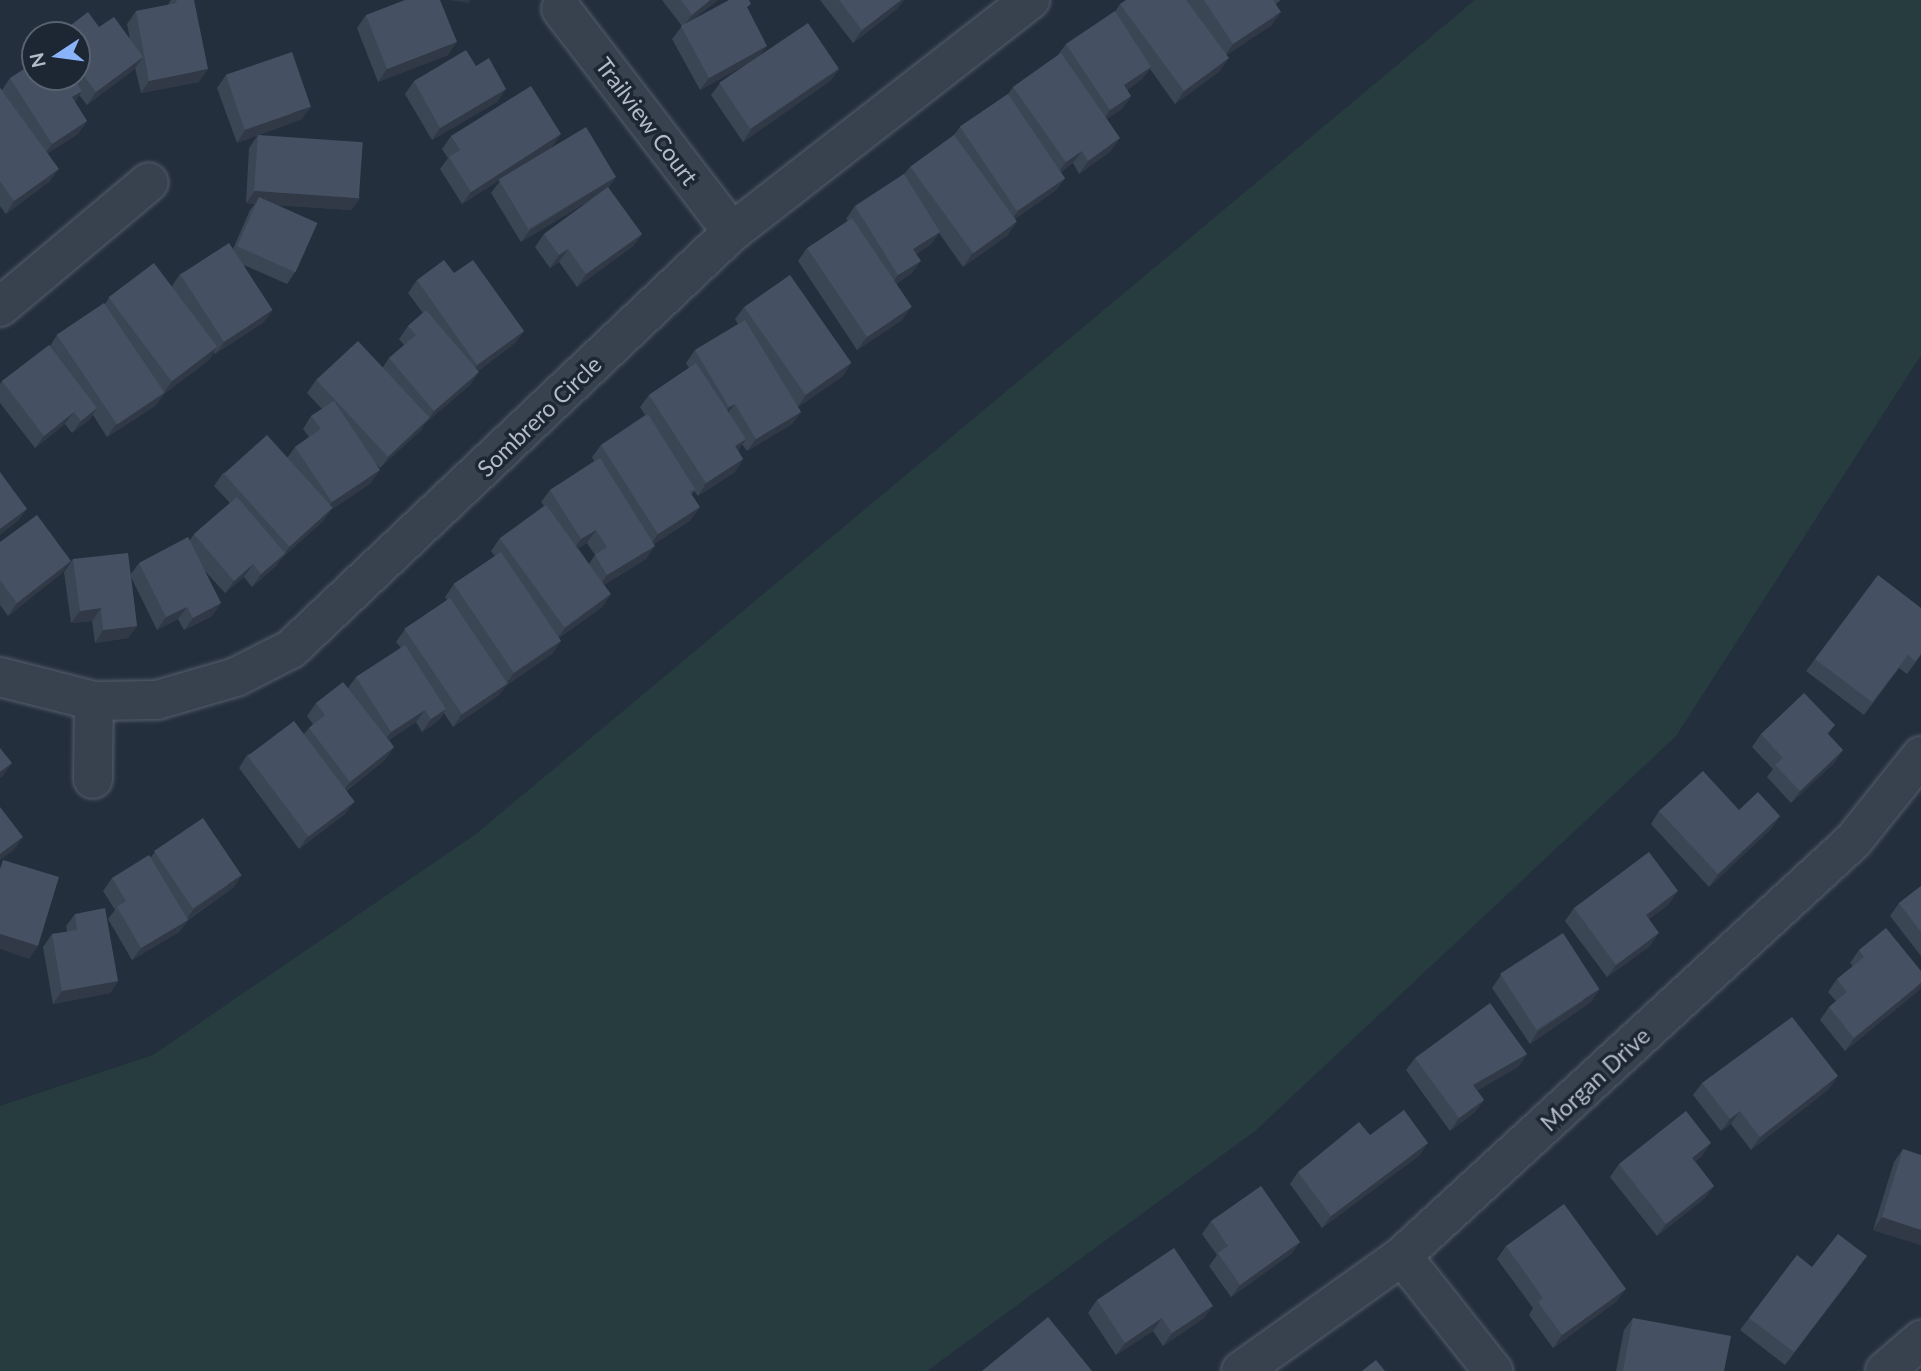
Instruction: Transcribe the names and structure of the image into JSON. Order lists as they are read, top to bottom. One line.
{"streets":{"street":["Trailview Court","Sombrero Circle","Morgan Drive"]},"crossings":[["Trailview Court","Sombrero Circle"]],"north":"left"}
